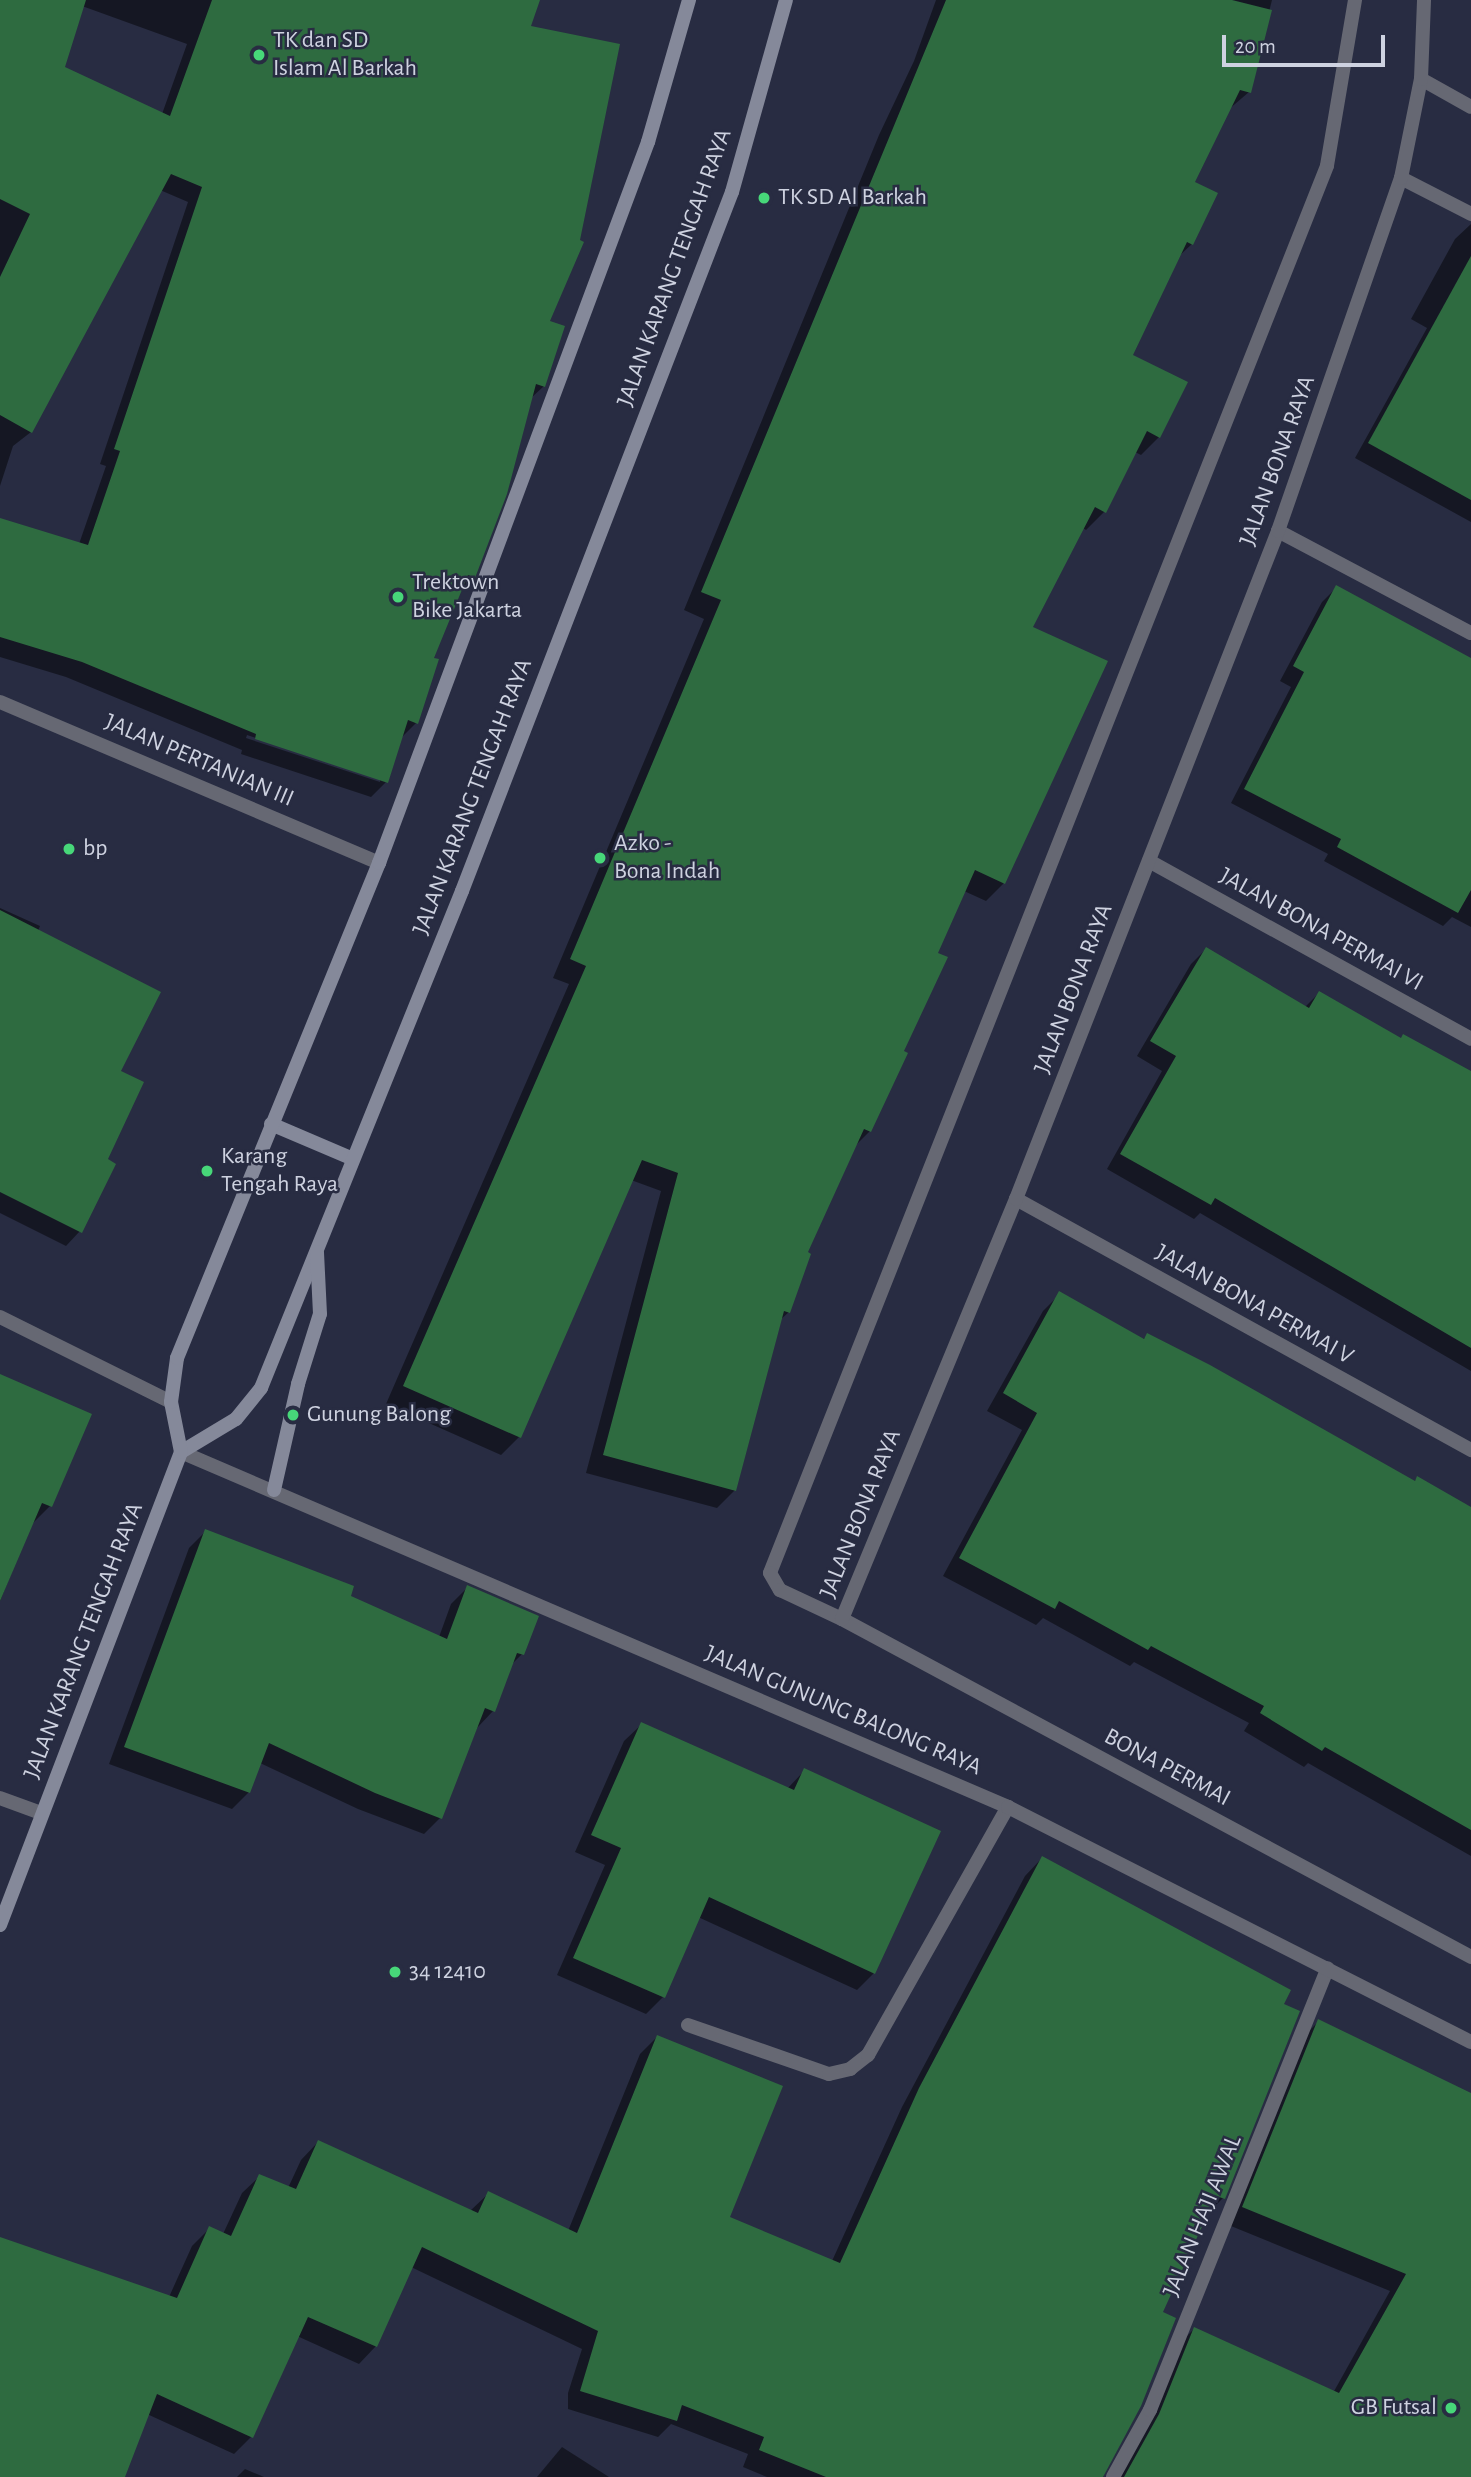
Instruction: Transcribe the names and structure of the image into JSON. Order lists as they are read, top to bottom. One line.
{"streets":{"main road":["JALAN KARANG TENGAH RAYA"],"street":["JALAN BONA RAYA","JALAN PERTANIAN III","JALAN BONA PERMAI VI","JALAN BONA PERMAI V","JALAN GUNUNG BALONG RAYA","BONA PERMAI","JALAN HAJI AWAL"]},"crossings":[["JALAN KARANG TENGAH RAYA","JALAN GUNUNG BALONG RAYA"],["JALAN BONA RAYA","JALAN BONA PERMAI VI"],["JALAN BONA RAYA","JALAN BONA PERMAI V"],["JALAN BONA RAYA","BONA PERMAI"],["JALAN GUNUNG BALONG RAYA","JALAN HAJI AWAL"]],"places":["TK dan SD Islam Al Barkah","TK SD Al Barkah","Trektown Bike Jakarta","bp","Azko - Bona Indah","Karang Tengah Raya","Gunung Balong","34 12410","GB Futsal"],"scale_bar":"20 m"}
